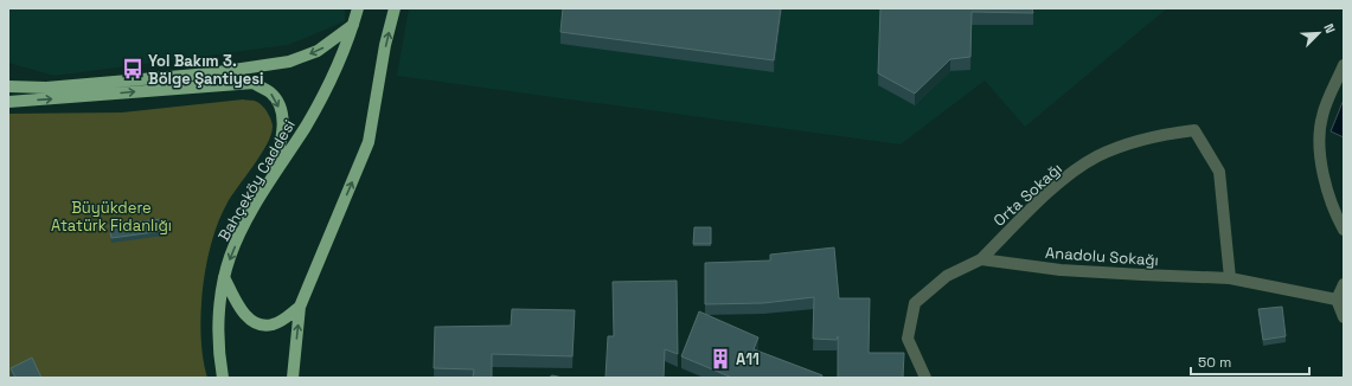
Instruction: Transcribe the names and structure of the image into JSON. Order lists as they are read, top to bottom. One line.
{"streets":{"main road":["Bahçeköy Caddesi"],"street":["Orta Sokağı","Anadolu Sokağı"]},"crossings":[["Orta Sokağı","Anadolu Sokağı"]],"parks":["Büyükdere Atatürk Fidanlığı"],"places":{"bus stop":["Yol Bakım 3. Bölge Şantiyesi"],"building":["A11"]},"scale_bar":"50 m","north":"top right"}
